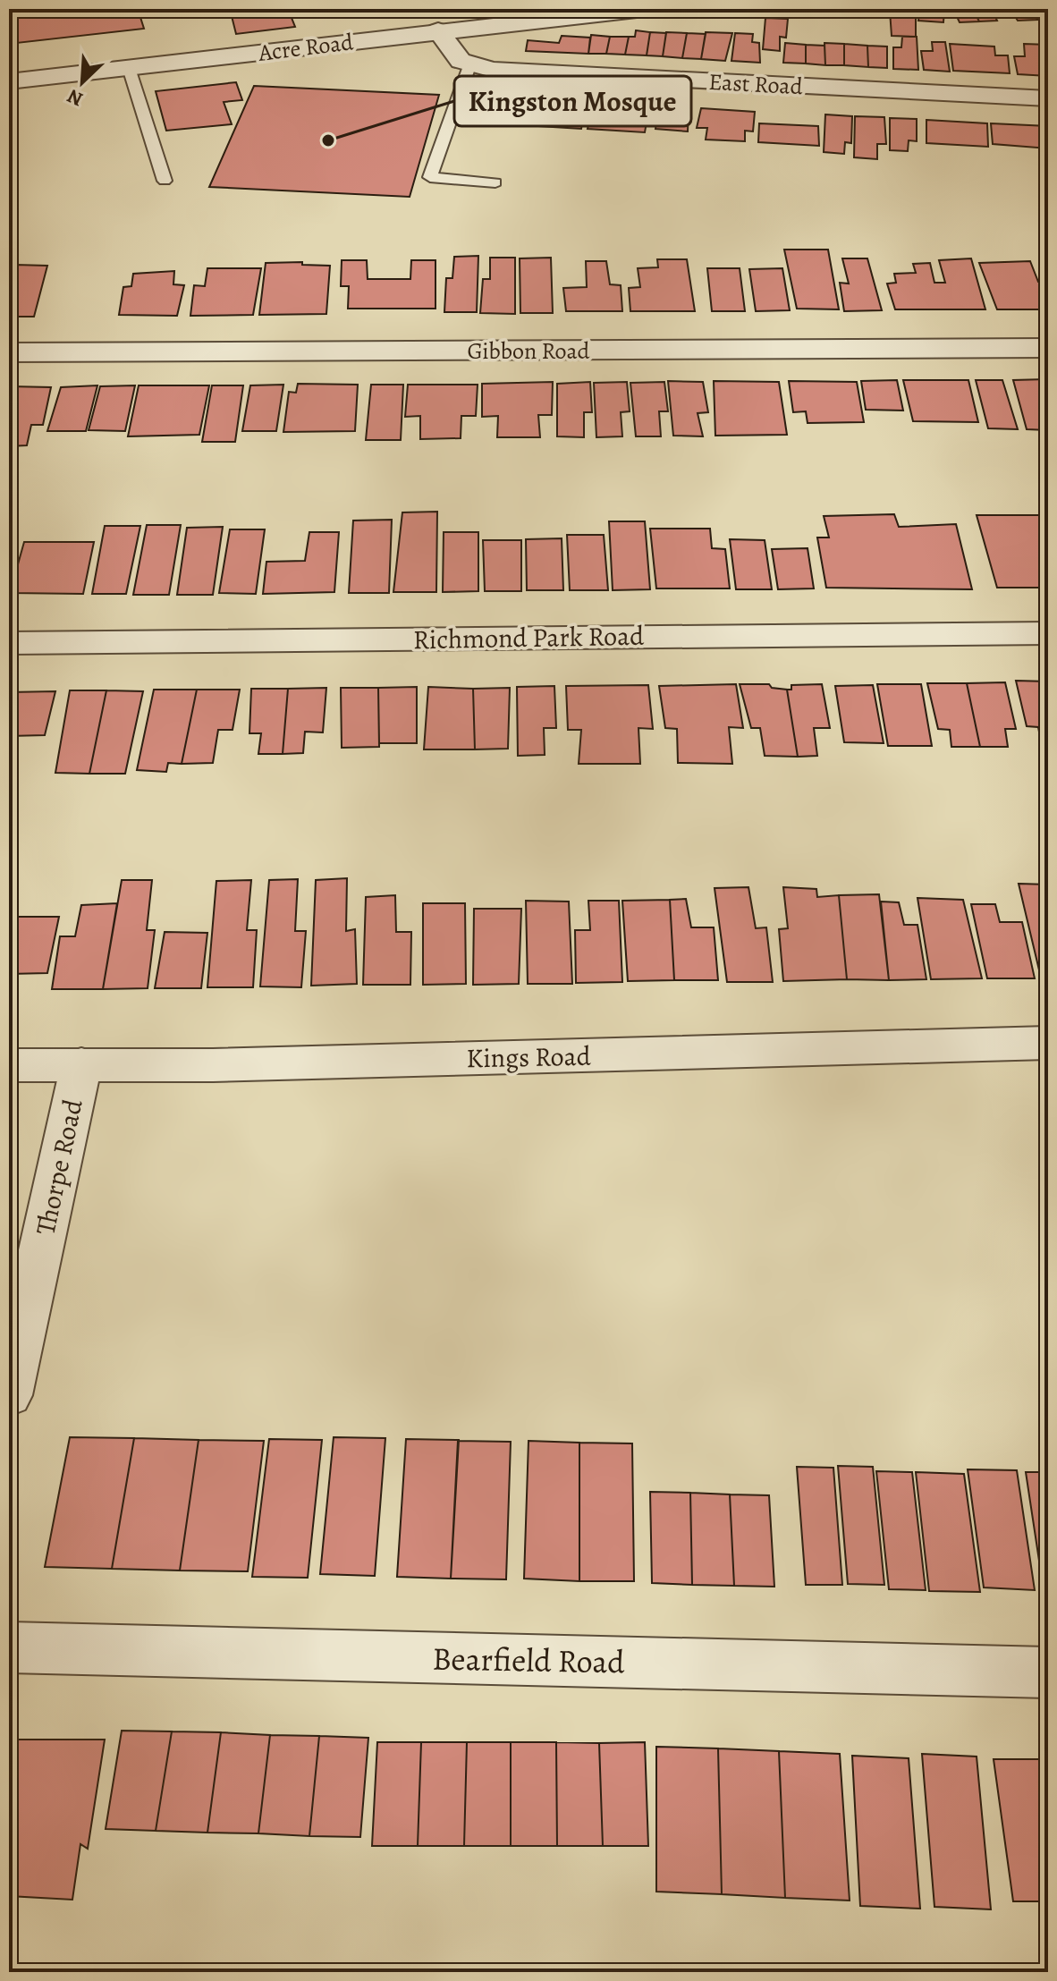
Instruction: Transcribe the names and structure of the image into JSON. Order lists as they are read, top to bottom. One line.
{"streets":{"street":["Acre Road","East Road","Gibbon Road","Richmond Park Road","Kings Road","Thorpe Road","Bearfield Road"]},"crossings":[["Kings Road","Thorpe Road"]],"places":["Kingston Mosque"],"north":"bottom left"}
